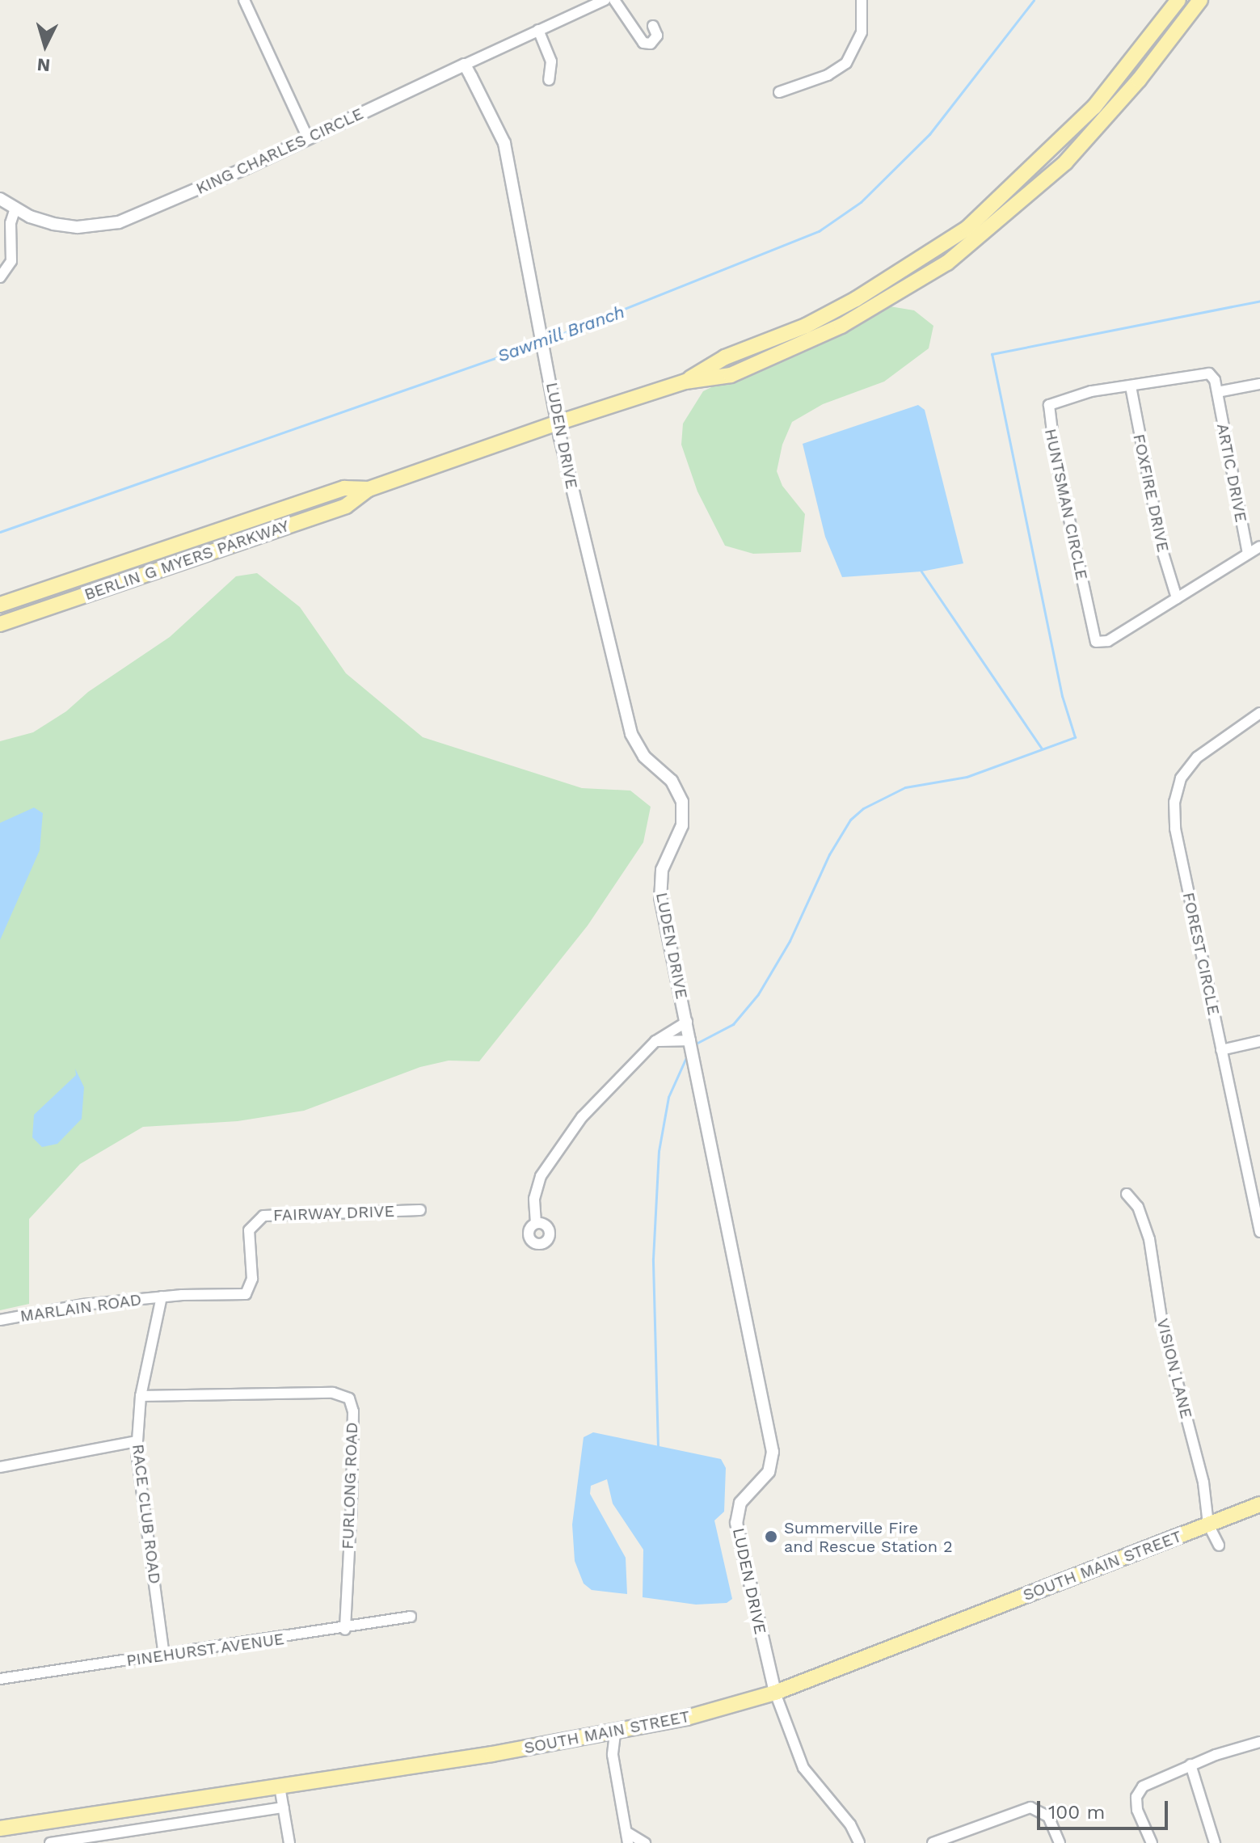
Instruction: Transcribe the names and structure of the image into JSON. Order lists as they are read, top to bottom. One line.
{"streets":{"main road":["BERLIN G MYERS PARKWAY","SOUTH MAIN STREET"],"street":["KING CHARLES CIRCLE","LUDEN DRIVE","ARTIC DRIVE","FOXFIRE DRIVE","HUNTSMAN CIRCLE","FOREST CIRCLE","FAIRWAY DRIVE","MARLAIN ROAD","VISION LANE","FURLONG ROAD","RACE CLUB ROAD","PINEHURST AVENUE"]},"crossings":[["KING CHARLES CIRCLE","LUDEN DRIVE"],["LUDEN DRIVE","BERLIN G MYERS PARKWAY"],["LUDEN DRIVE","SOUTH MAIN STREET"],["ARTIC DRIVE","HUNTSMAN CIRCLE"],["FOXFIRE DRIVE","HUNTSMAN CIRCLE"],["FAIRWAY DRIVE","MARLAIN ROAD"],["FAIRWAY DRIVE","RACE CLUB ROAD"],["MARLAIN ROAD","RACE CLUB ROAD"],["VISION LANE","SOUTH MAIN STREET"],["FURLONG ROAD","RACE CLUB ROAD"],["FURLONG ROAD","PINEHURST AVENUE"],["RACE CLUB ROAD","PINEHURST AVENUE"]],"water":["Sawmill Branch"],"places":["Summerville Fire and Rescue Station 2"],"scale_bar":"100 m","north":"bottom"}
